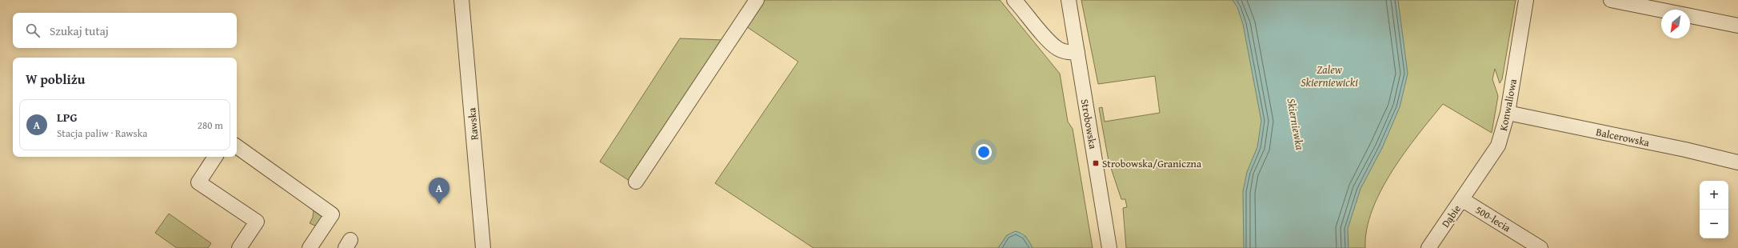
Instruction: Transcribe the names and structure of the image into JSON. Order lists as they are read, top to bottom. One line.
{"streets":{"street":["Konwaliowa","Rawska","Strobowska","Balcerowska","Dąbie","500-lecia"]},"crossings":[["Konwaliowa","Balcerowska"],["Konwaliowa","Dąbie"],["Konwaliowa","500-lecia"],["Dąbie","500-lecia"]],"water":["Zalew Skierniewicki","Skierniewka"],"places":{"transit":["Strobowska/Graniczna"]},"north":"bottom left","page":{"search":"Szukaj tutaj","heading":"W pobliżu","list":[{"mark":"A","name":"LPG","note":"Stacja paliw · Rawska","value":"280 m"}],"pins":"A","map_buttons":["+","−"]}}
